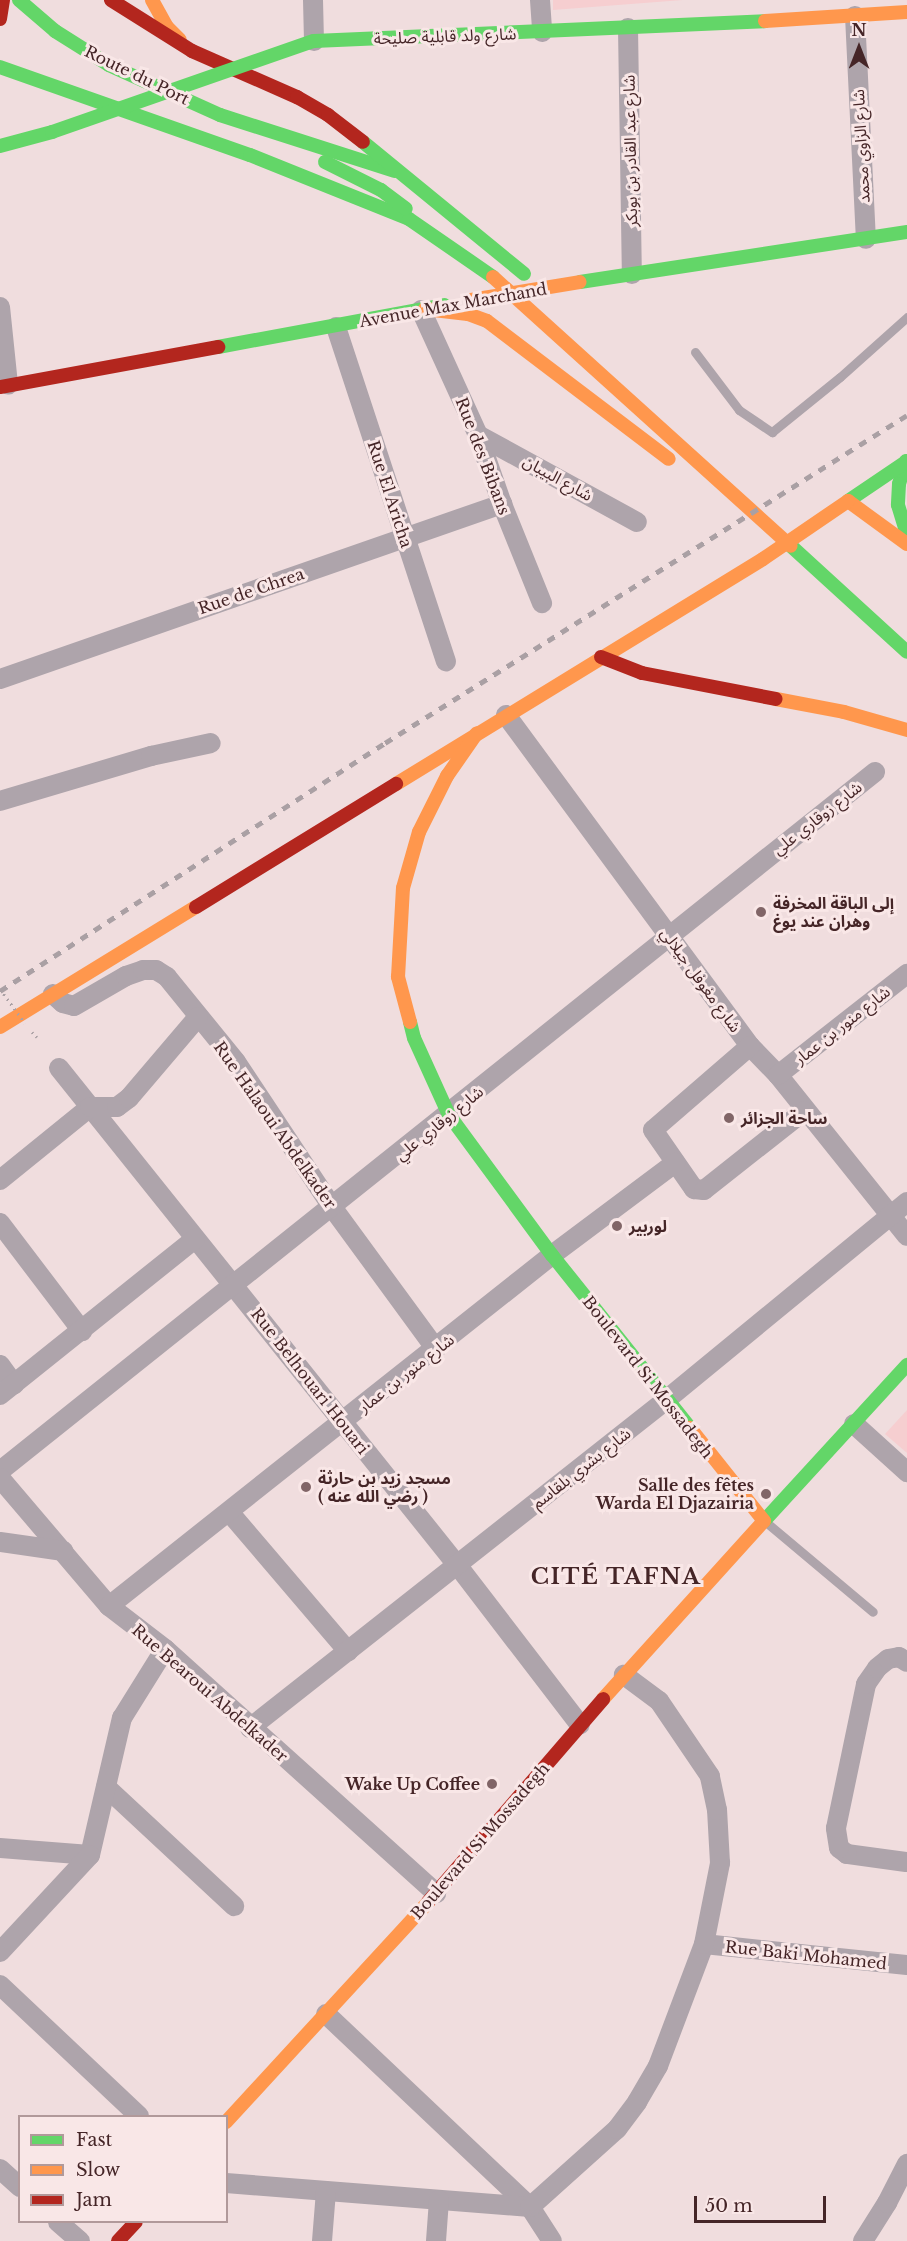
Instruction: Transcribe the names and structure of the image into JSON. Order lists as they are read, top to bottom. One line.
{"streets":{"main road":["شارع ولد قابلية صليحة","Route du Port","Avenue Max Marchand","Boulevard Si Mossadegh"],"street":["شارع الزاوي محمد","شارع عبد القادر بن بوبكر","Rue des Bibans","شارع البيبان","Rue El Aricha","Rue de Chrea","شارع زوقاري علي","شارع مغوفل جيلالي","شارع منور بن عمار","Rue Halaoui Abdelkader","Rue Belhouari Houari","شارع بشري بلقاسم","Rue Bearoui Abdelkader","Rue Baki Mohamed"]},"crossings":[["شارع ولد قابلية صليحة","شارع الزاوي محمد"],["شارع ولد قابلية صليحة","شارع عبد القادر بن بوبكر"],["شارع الزاوي محمد","Avenue Max Marchand"],["شارع عبد القادر بن بوبكر","Avenue Max Marchand"],["Avenue Max Marchand","Rue des Bibans"],["Avenue Max Marchand","Rue El Aricha"],["Rue des Bibans","شارع البيبان"],["Rue des Bibans","Rue de Chrea"],["Rue El Aricha","Rue de Chrea"],["شارع زوقاري علي","شارع مغوفل جيلالي"],["شارع زوقاري علي","Rue Halaoui Abdelkader"],["شارع زوقاري علي","Boulevard Si Mossadegh"],["شارع زوقاري علي","Rue Belhouari Houari"],["شارع مغوفل جيلالي","شارع منور بن عمار"],["شارع مغوفل جيلالي","شارع بشري بلقاسم"],["شارع منور بن عمار","Rue Halaoui Abdelkader"],["شارع منور بن عمار","Boulevard Si Mossadegh"],["شارع منور بن عمار","Rue Belhouari Houari"],["شارع منور بن عمار","Rue Bearoui Abdelkader"],["Boulevard Si Mossadegh","Rue Belhouari Houari"],["Boulevard Si Mossadegh","شارع بشري بلقاسم"],["Boulevard Si Mossadegh","Rue Bearoui Abdelkader"],["Rue Belhouari Houari","شارع بشري بلقاسم"],["شارع بشري بلقاسم","Rue Bearoui Abdelkader"]],"districts":["CITÉ TAFNA"],"places":["إلى الباقة المخرفة وهران عند يوغ","ساحة الجزائر","لوربير","مسجد زيد بن حارثة ( رضي الله عنه )","Salle des fêtes Warda El Djazairia","Wake Up Coffee"],"legend":["Fast","Slow","Jam"],"scale_bar":"50 m","north":"top"}
